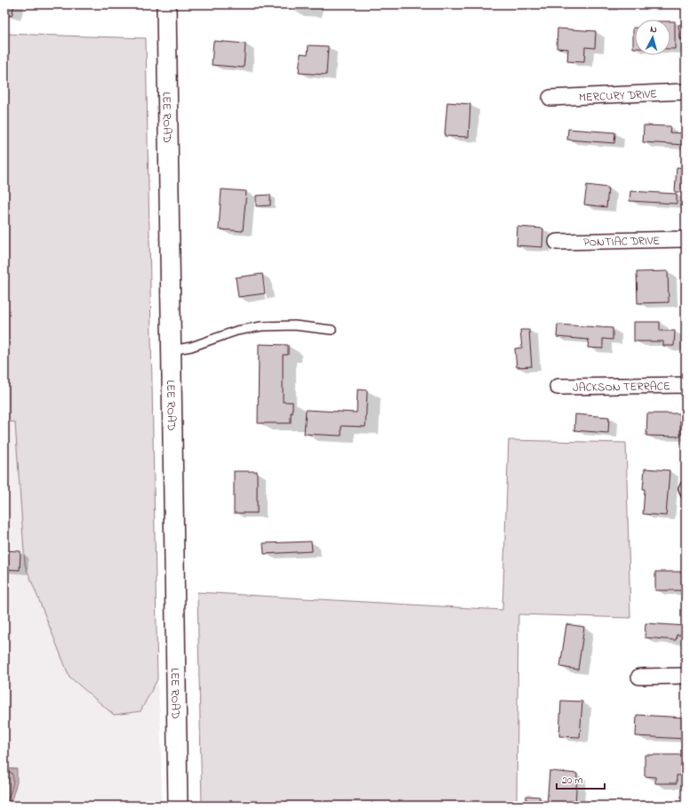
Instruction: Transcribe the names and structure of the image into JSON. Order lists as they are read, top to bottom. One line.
{"streets":{"street":["MERCURY DRIVE","LEE ROAD","PONTIAC DRIVE","JACKSON TERRACE"]},"scale_bar":"20 m","north":"top"}
